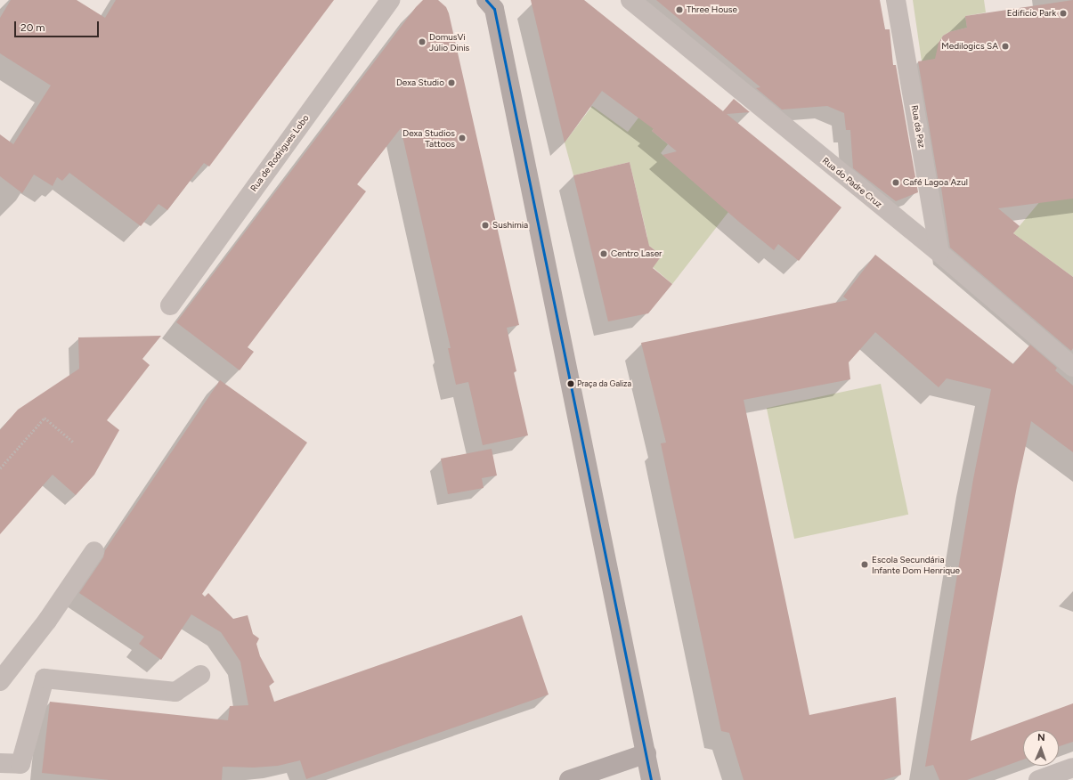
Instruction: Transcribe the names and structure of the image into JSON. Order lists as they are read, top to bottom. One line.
{"streets":{"street":["Rua da Paz","Rua de Rodrigues Lobo","Rua do Padre Cruz"]},"crossings":[["Rua da Paz","Rua do Padre Cruz"]],"places":["Three House","Edificio Park","DomusVi Júlio Dinis","Medilogics SA","Dexa Studio","Dexa Studios Tattoos","Café Lagoa Azul","Sushimia","Centro Laser","Praça da Galiza","Escola Secundária Infante Dom Henrique"],"scale_bar":"20 m","north":"top"}
